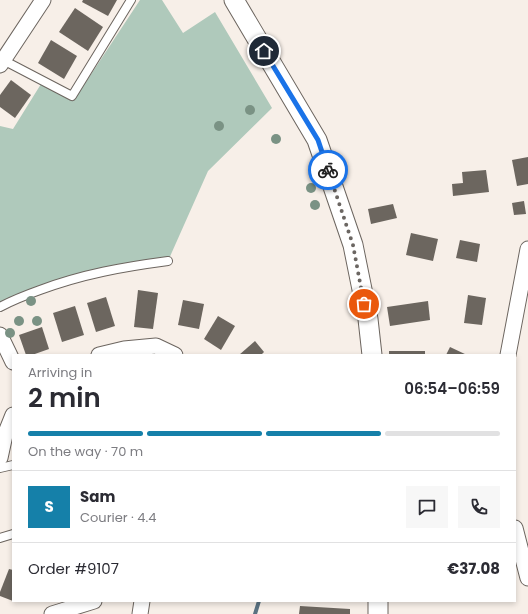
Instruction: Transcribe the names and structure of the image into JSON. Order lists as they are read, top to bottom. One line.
{"page":{"heading":["2 min","Arriving in","06:54–06:59"],"panel":["Sam","Courier · 4.4","Order #9107","€37.08"],"bar":"On the way · 70 m","round":"S"}}
